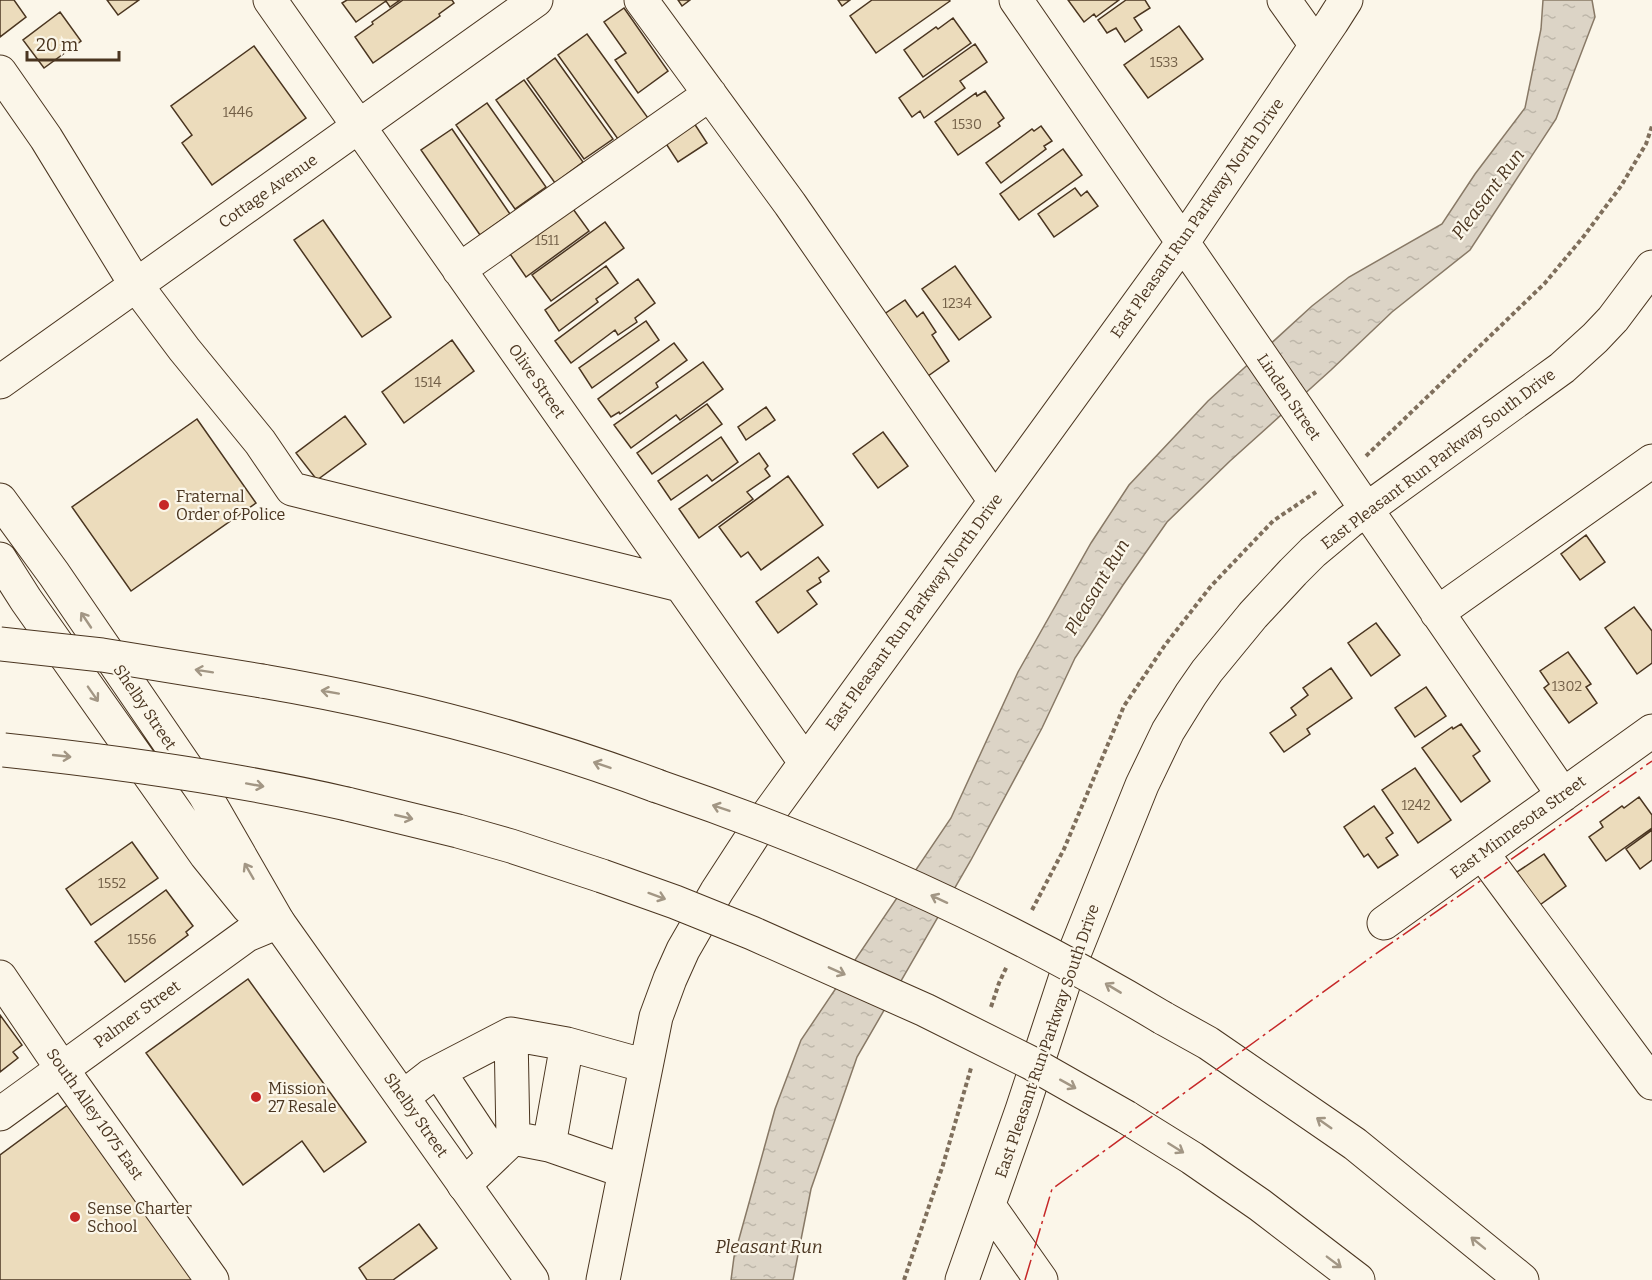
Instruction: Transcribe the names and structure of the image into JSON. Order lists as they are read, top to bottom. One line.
{"streets":{"main road":["Cottage Avenue","East Pleasant Run Parkway North Drive","Olive Street","Linden Street","East Pleasant Run Parkway South Drive","Shelby Street","East Minnesota Street","Palmer Street","South Alley 1075 East"]},"crossings":[["Cottage Avenue","Olive Street"],["East Pleasant Run Parkway North Drive","Olive Street"],["East Pleasant Run Parkway North Drive","Linden Street"],["Linden Street","East Pleasant Run Parkway South Drive"],["Linden Street","East Minnesota Street"],["Shelby Street","Palmer Street"],["Palmer Street","South Alley 1075 East"]],"water":["Pleasant Run"],"places":["Fraternal Order of Police","Mission 27 Resale","Sense Charter School"],"house_numbers":["1533","1446","1530","1511","1234","1514","1302","1242","1552","1556"],"scale_bar":"20 m"}
